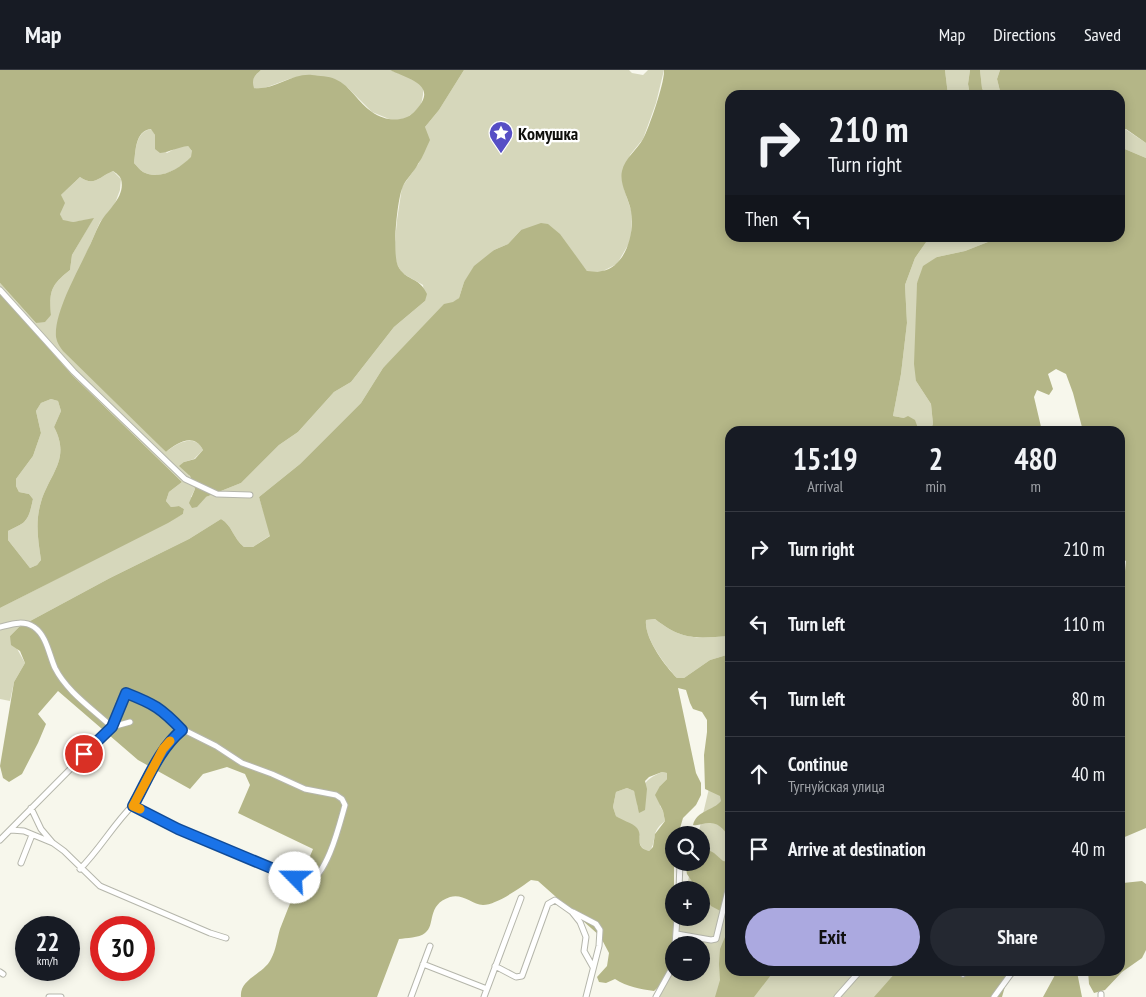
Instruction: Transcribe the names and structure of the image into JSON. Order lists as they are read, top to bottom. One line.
{"places":{"place":["Комушка"]},"page":{"header":"Map","nav":["Map","Directions","Saved"],"turn":["210 m","Turn right"],"then":"Then","eta":["15:19","Arrival","2","min","480","m"],"list":[{"name":"Turn right","value":"210 m"},{"name":"Turn left","value":"110 m"},{"name":"Turn left","value":"80 m"},{"name":"Continue","note":"Тугнуйская улица","value":"40 m"},{"name":"Arrive at destination","value":"40 m"}],"map_buttons":["+","−"],"buttons":["Exit","Share"],"speed":"22 km/h","limit":"30"}}
